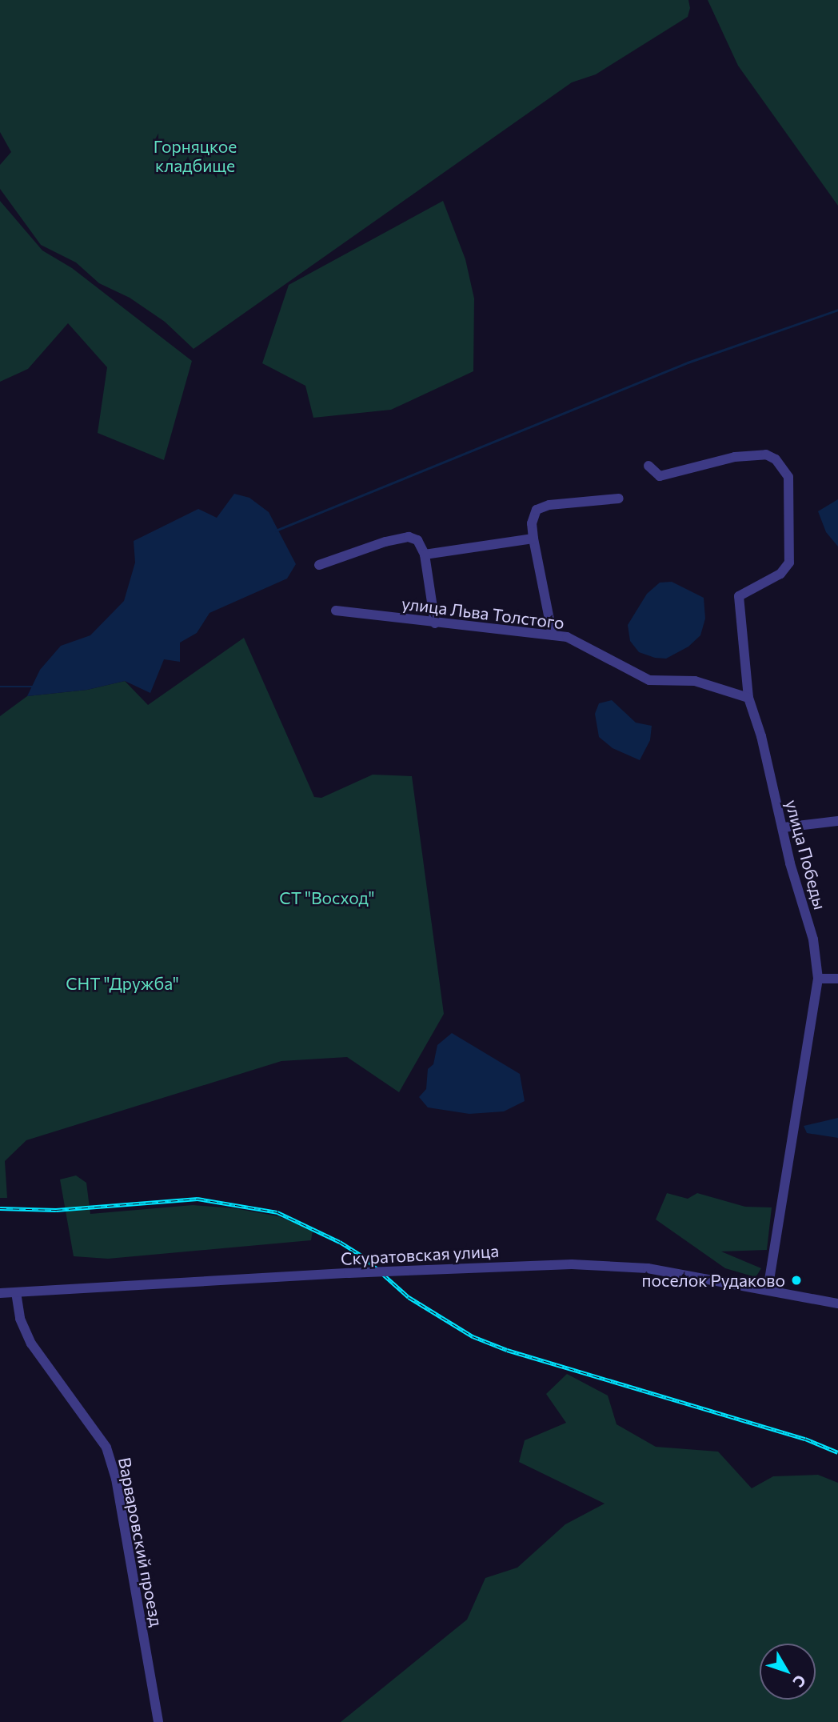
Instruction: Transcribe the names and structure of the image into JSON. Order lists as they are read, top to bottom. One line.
{"streets":{"street":["улица Льва Толстого","улица Победы","Скуратовская улица","Варваровский проезд"]},"crossings":[["улица Льва Толстого","улица Победы"],["улица Победы","Скуратовская улица"],["Скуратовская улица","Варваровский проезд"]],"parks":["Горняцкое кладбище","СТ \"Восход\"","СНТ \"Дружба\""],"places":["поселок Рудаково"],"north":"bottom right"}
